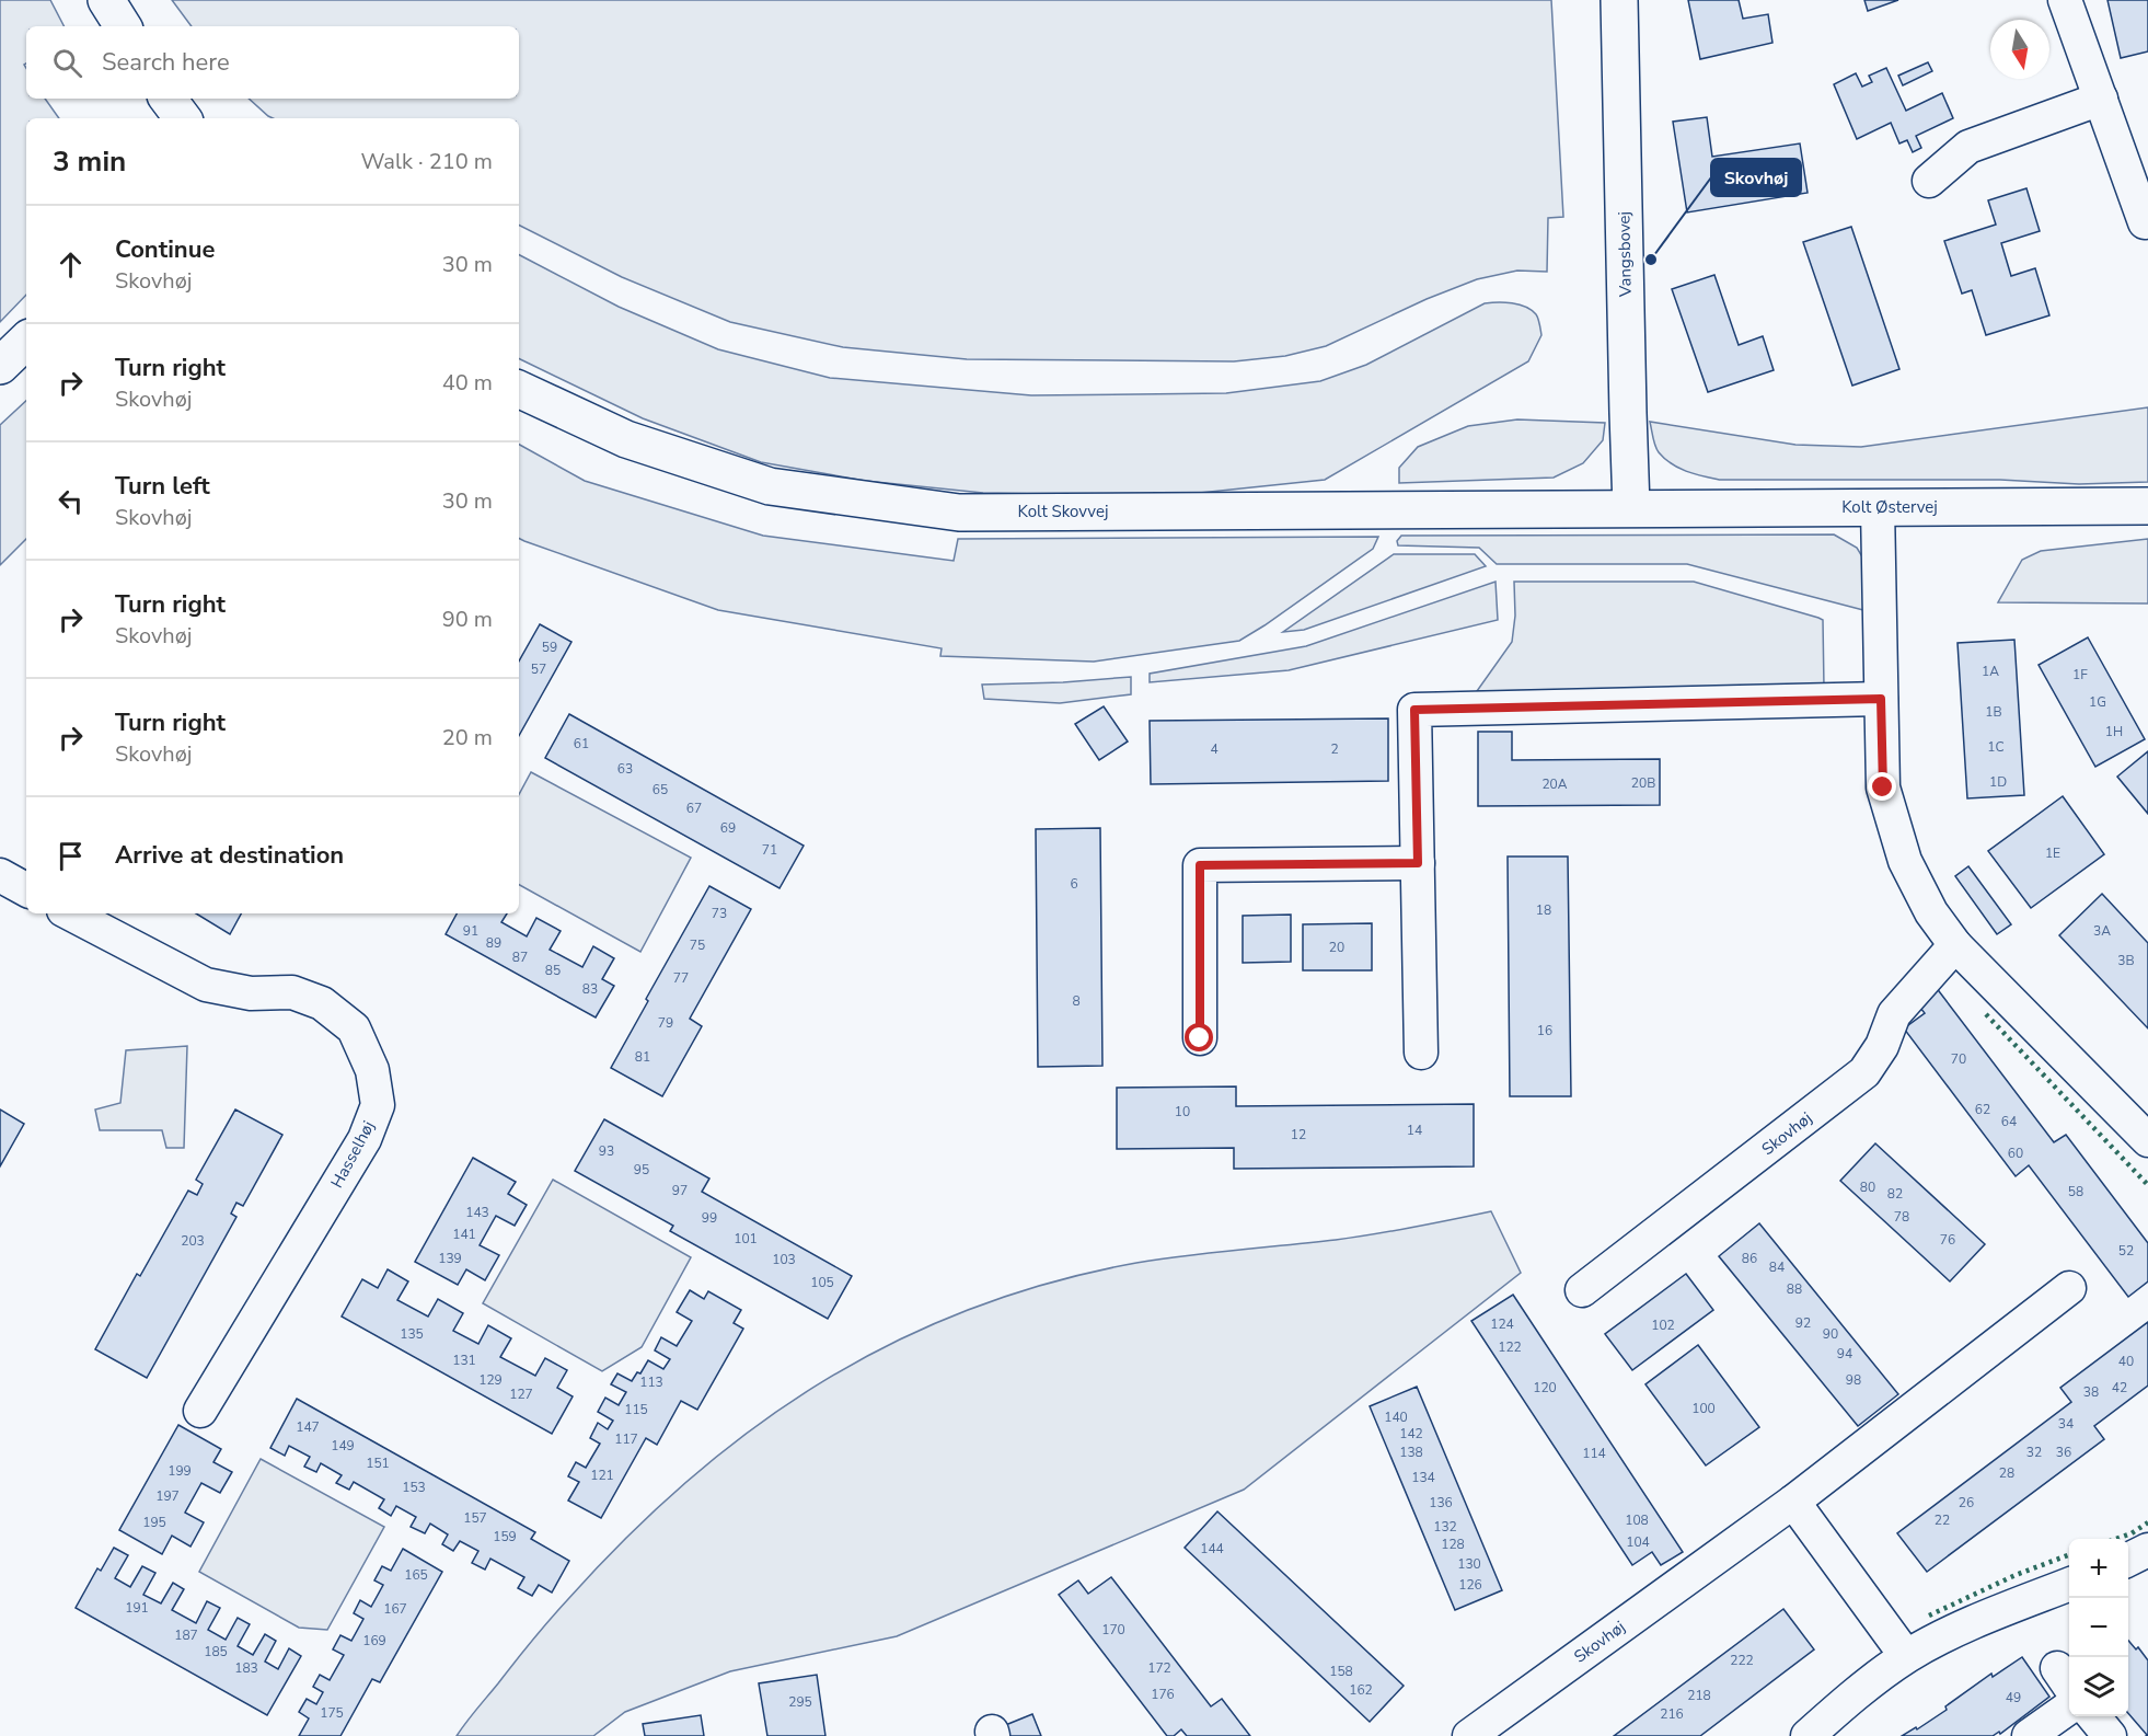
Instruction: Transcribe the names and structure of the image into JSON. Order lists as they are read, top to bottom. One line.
{"streets":{"street":["Vangsbovej","Kolt Østervej","Kolt Skovvej","Skovhøj","Hasselhøj"]},"crossings":[["Vangsbovej","Kolt Østervej"],["Vangsbovej","Kolt Skovvej"],["Kolt Østervej","Kolt Skovvej"]],"places":["Skovhøj"],"house_numbers":["59","57","1A","1F","1G","1B","1H","61","1C","4","2","63","1D","20B","20A","65","67","69","71","1E","6","18","73","91","3A","89","75","20","87","3B","85","77","83","8","79","16","81","70","62","10","64","14","12","93","60","95","80","97","58","82","143","78","99","141","101","76","203","52","139","86","103","84","105","88","92","124","102","135","90","122","94","131","40","129","98","113","120","42","38","127","100","115","140","34","147","142","117","149","138","32","36","114","151","199","28","121","134","153","197","136","26","157","108","22","195","132","159","104","128","144","130","165","126","191","167","170","187","169","185","222","183","172","158","162","176","218","49","295","175","216"],"north":"bottom","page":{"search":"Search here","heading":["3 min","Walk · 210 m"],"list":[["Continue","Skovhøj","30 m"],["Turn right","Skovhøj","40 m"],["Turn left","Skovhøj","30 m"],["Turn right","Skovhøj","90 m"],["Turn right","Skovhøj","20 m"],"Arrive at destination"],"map_buttons":["+","−"]}}
